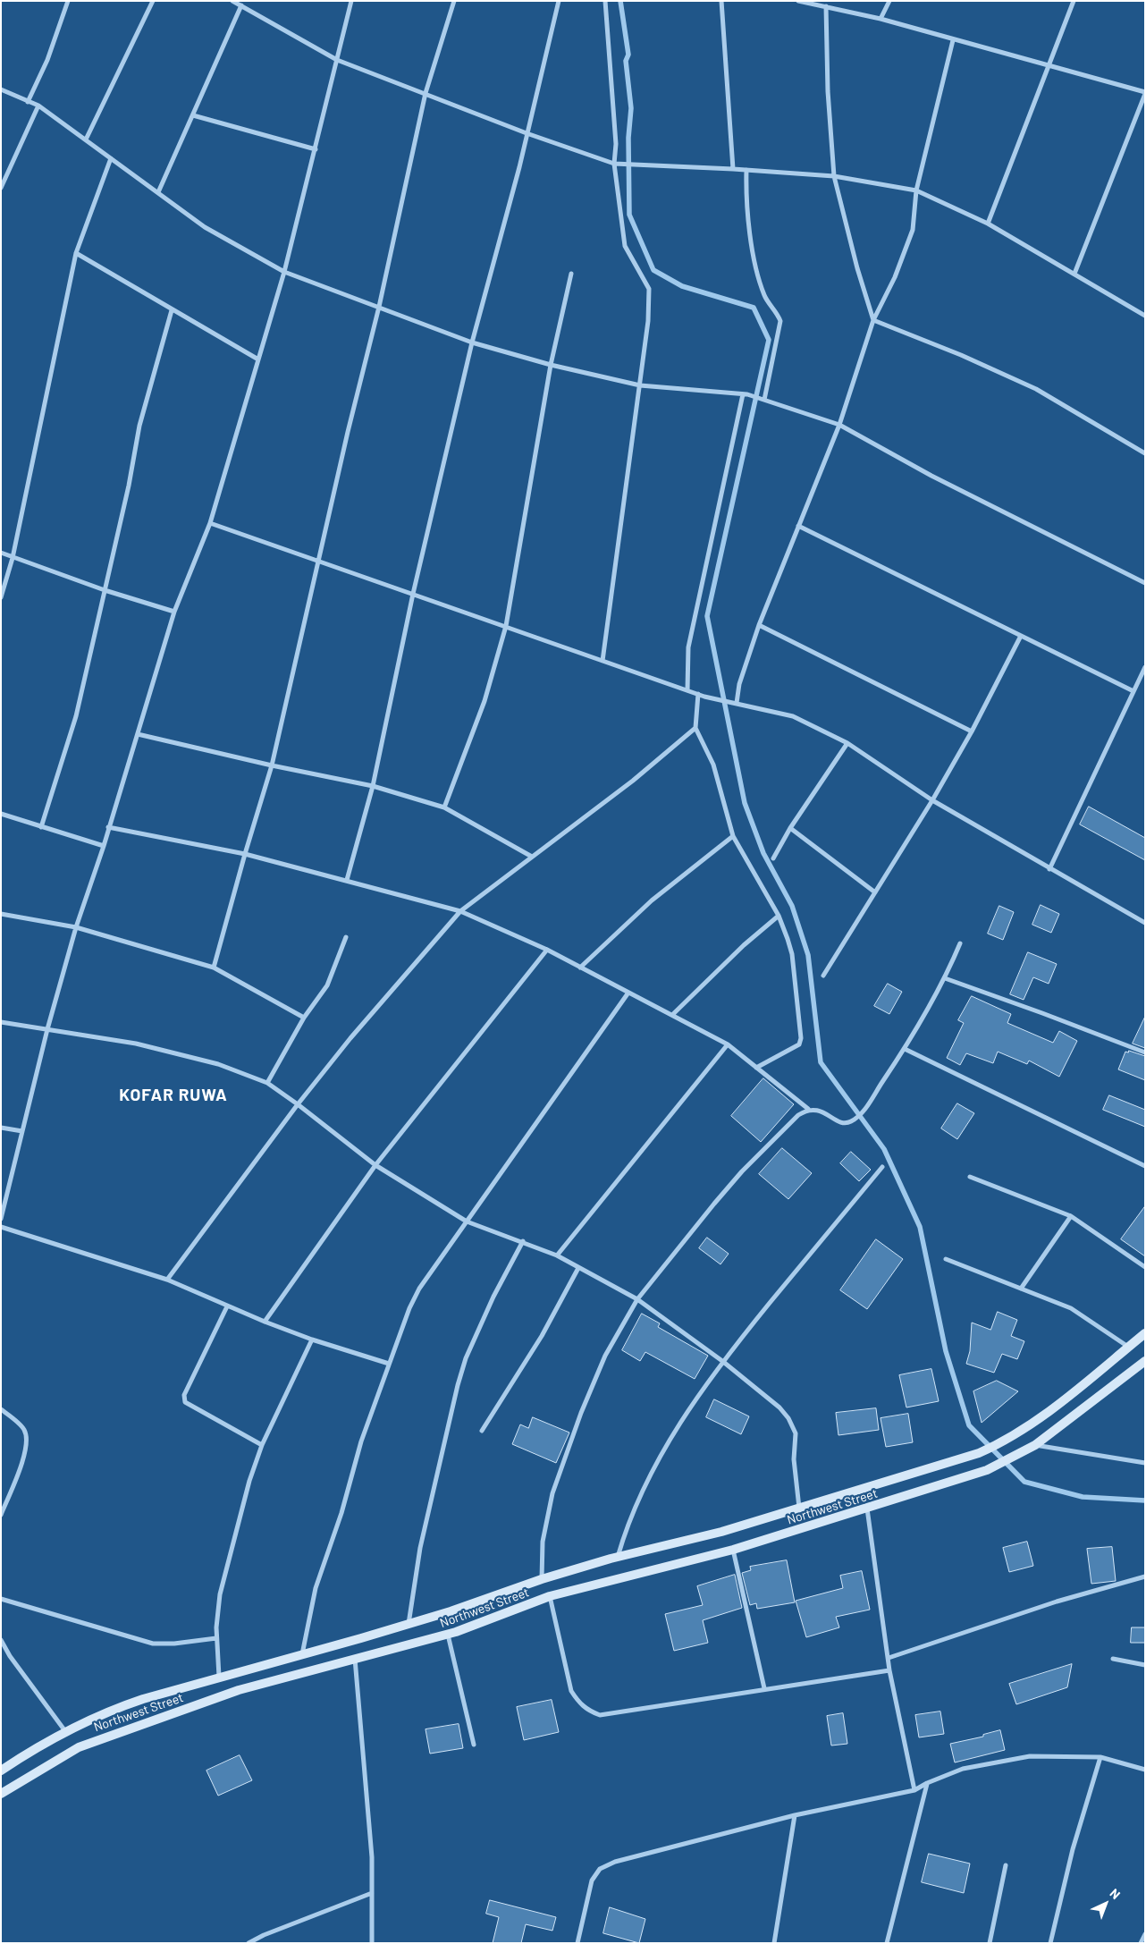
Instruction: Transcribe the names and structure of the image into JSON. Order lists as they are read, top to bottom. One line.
{"streets":{"main road":["Northwest Street"]},"districts":["KOFAR RUWA"],"north":"top right"}
